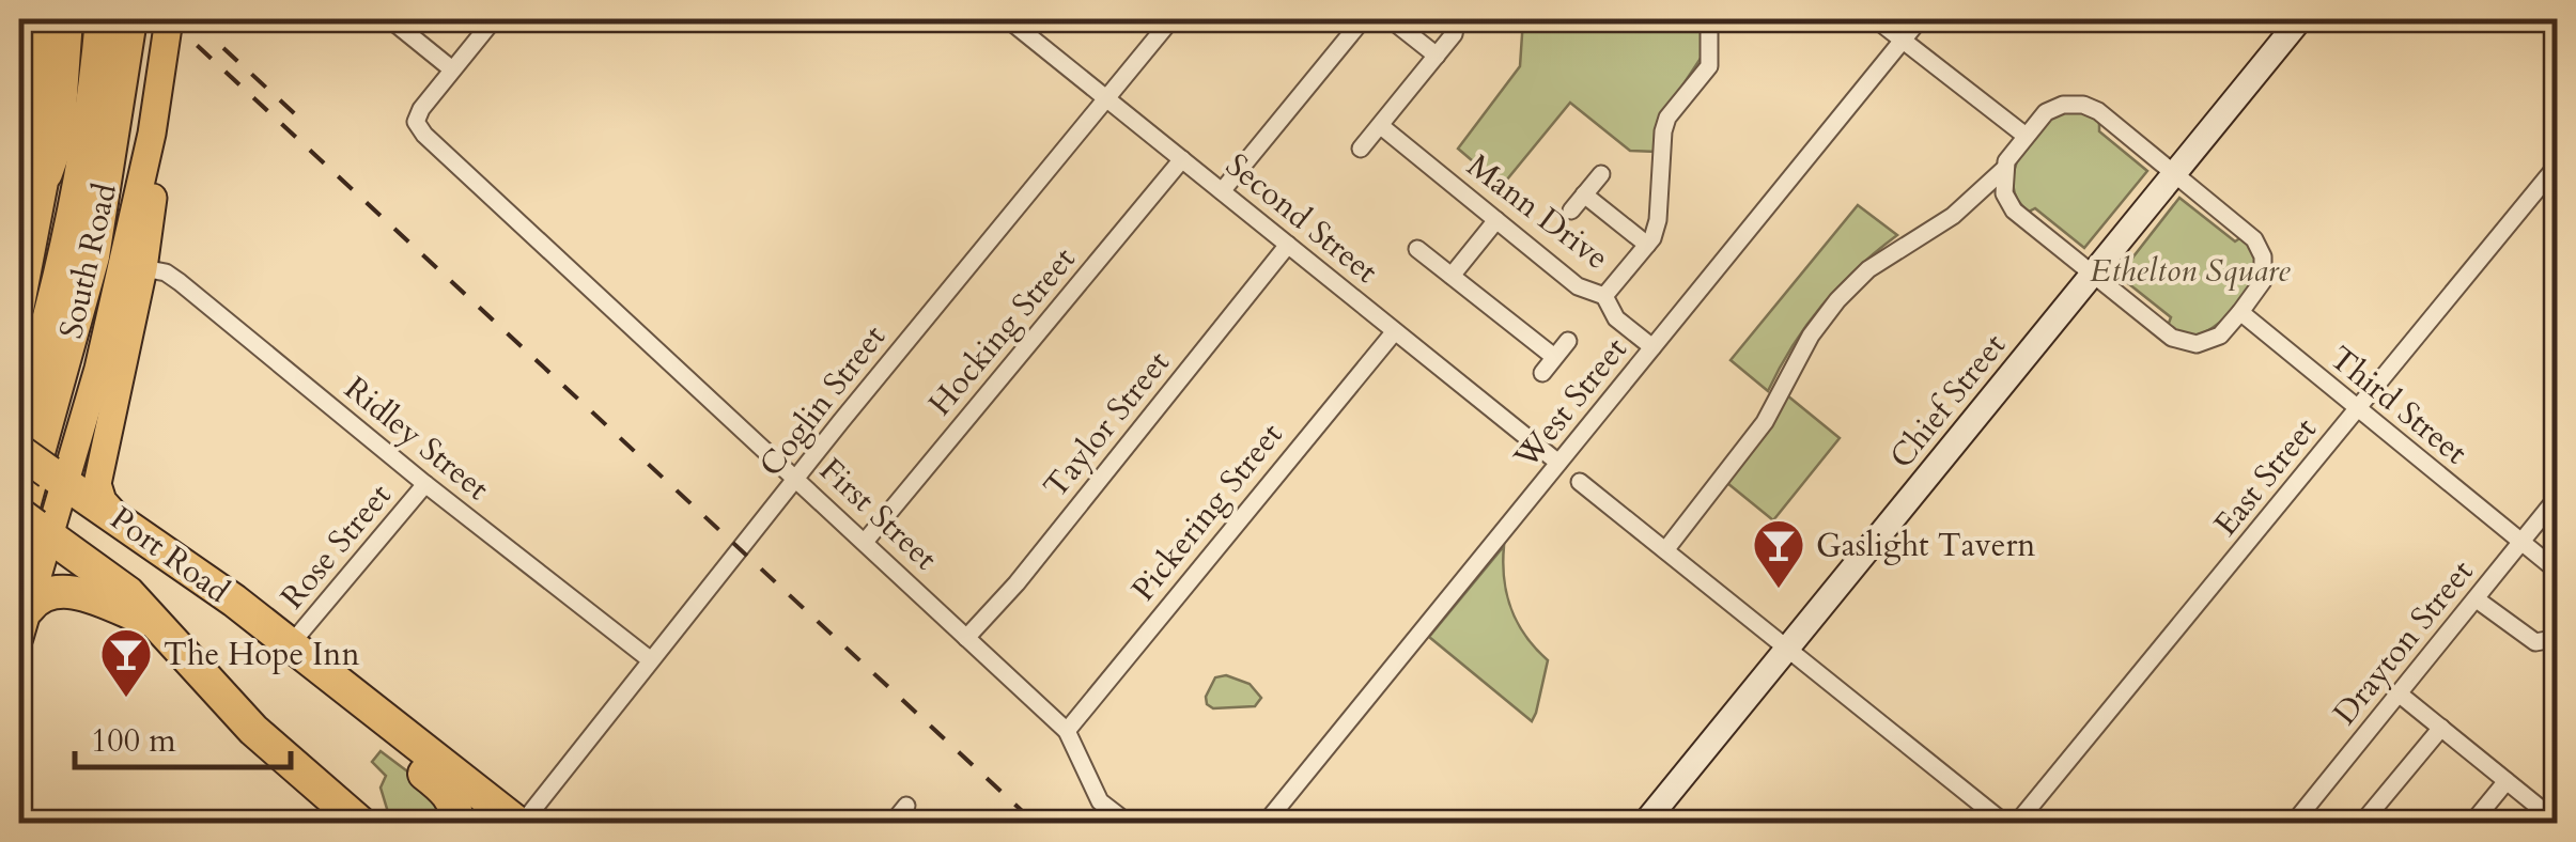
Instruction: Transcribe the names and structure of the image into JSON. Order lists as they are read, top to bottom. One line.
{"streets":{"highway":["Port Road"],"main road":["South Road"],"street":["Mann Drive","Second Street","Hocking Street","Coglin Street","Chief Street","West Street","Third Street","Taylor Street","Ridley Street","East Street","Pickering Street","First Street","Rose Street","Drayton Street"]},"crossings":[["Mann Drive","West Street"],["Second Street","Hocking Street"],["Second Street","Coglin Street"],["Second Street","West Street"],["Second Street","Taylor Street"],["Second Street","Pickering Street"],["South Road","Port Road"],["Hocking Street","First Street"],["Coglin Street","Ridley Street"],["Coglin Street","First Street"],["Coglin Street","Port Road"],["Third Street","East Street"],["Third Street","Drayton Street"],["Taylor Street","First Street"],["Ridley Street","Rose Street"],["Pickering Street","First Street"],["Rose Street","Port Road"]],"parks":["Ethelton Square"],"places":{"bar":["Gaslight Tavern","The Hope Inn"]},"scale_bar":"100 m"}
